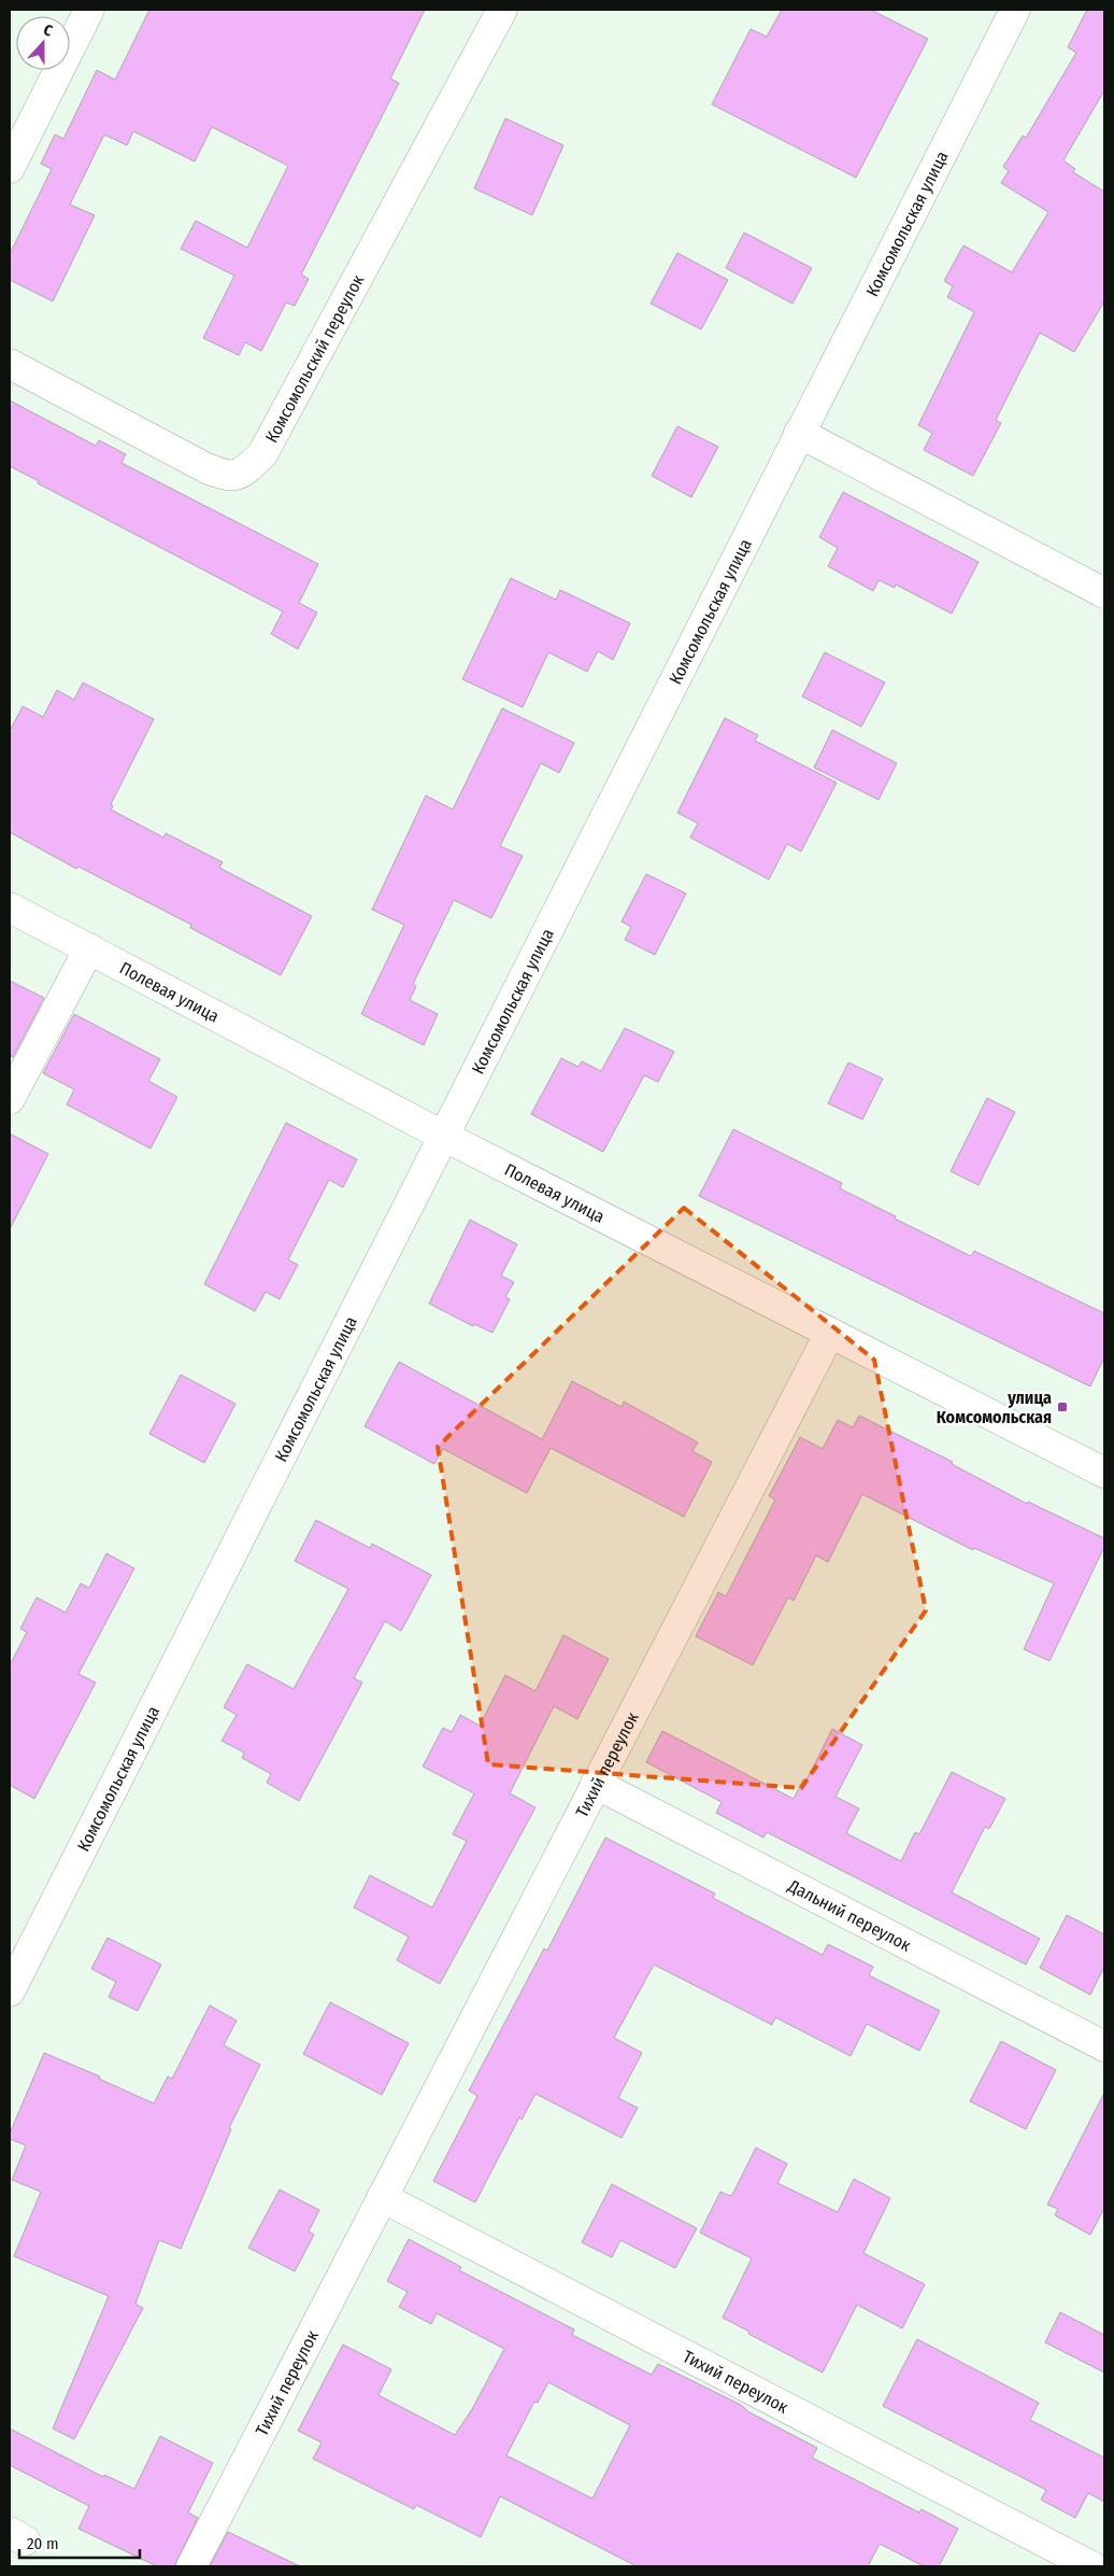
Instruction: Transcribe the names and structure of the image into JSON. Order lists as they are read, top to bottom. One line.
{"streets":{"street":["Комсомольская улица","Комсомольский переулок","Полевая улица","Тихий переулок","Дальний переулок"]},"crossings":[["Комсомольская улица","Полевая улица"],["Полевая улица","Тихий переулок"],["Тихий переулок","Дальний переулок"]],"places":{"transit":["улица Комсомольская"]},"scale_bar":"20 m","north":"top"}
